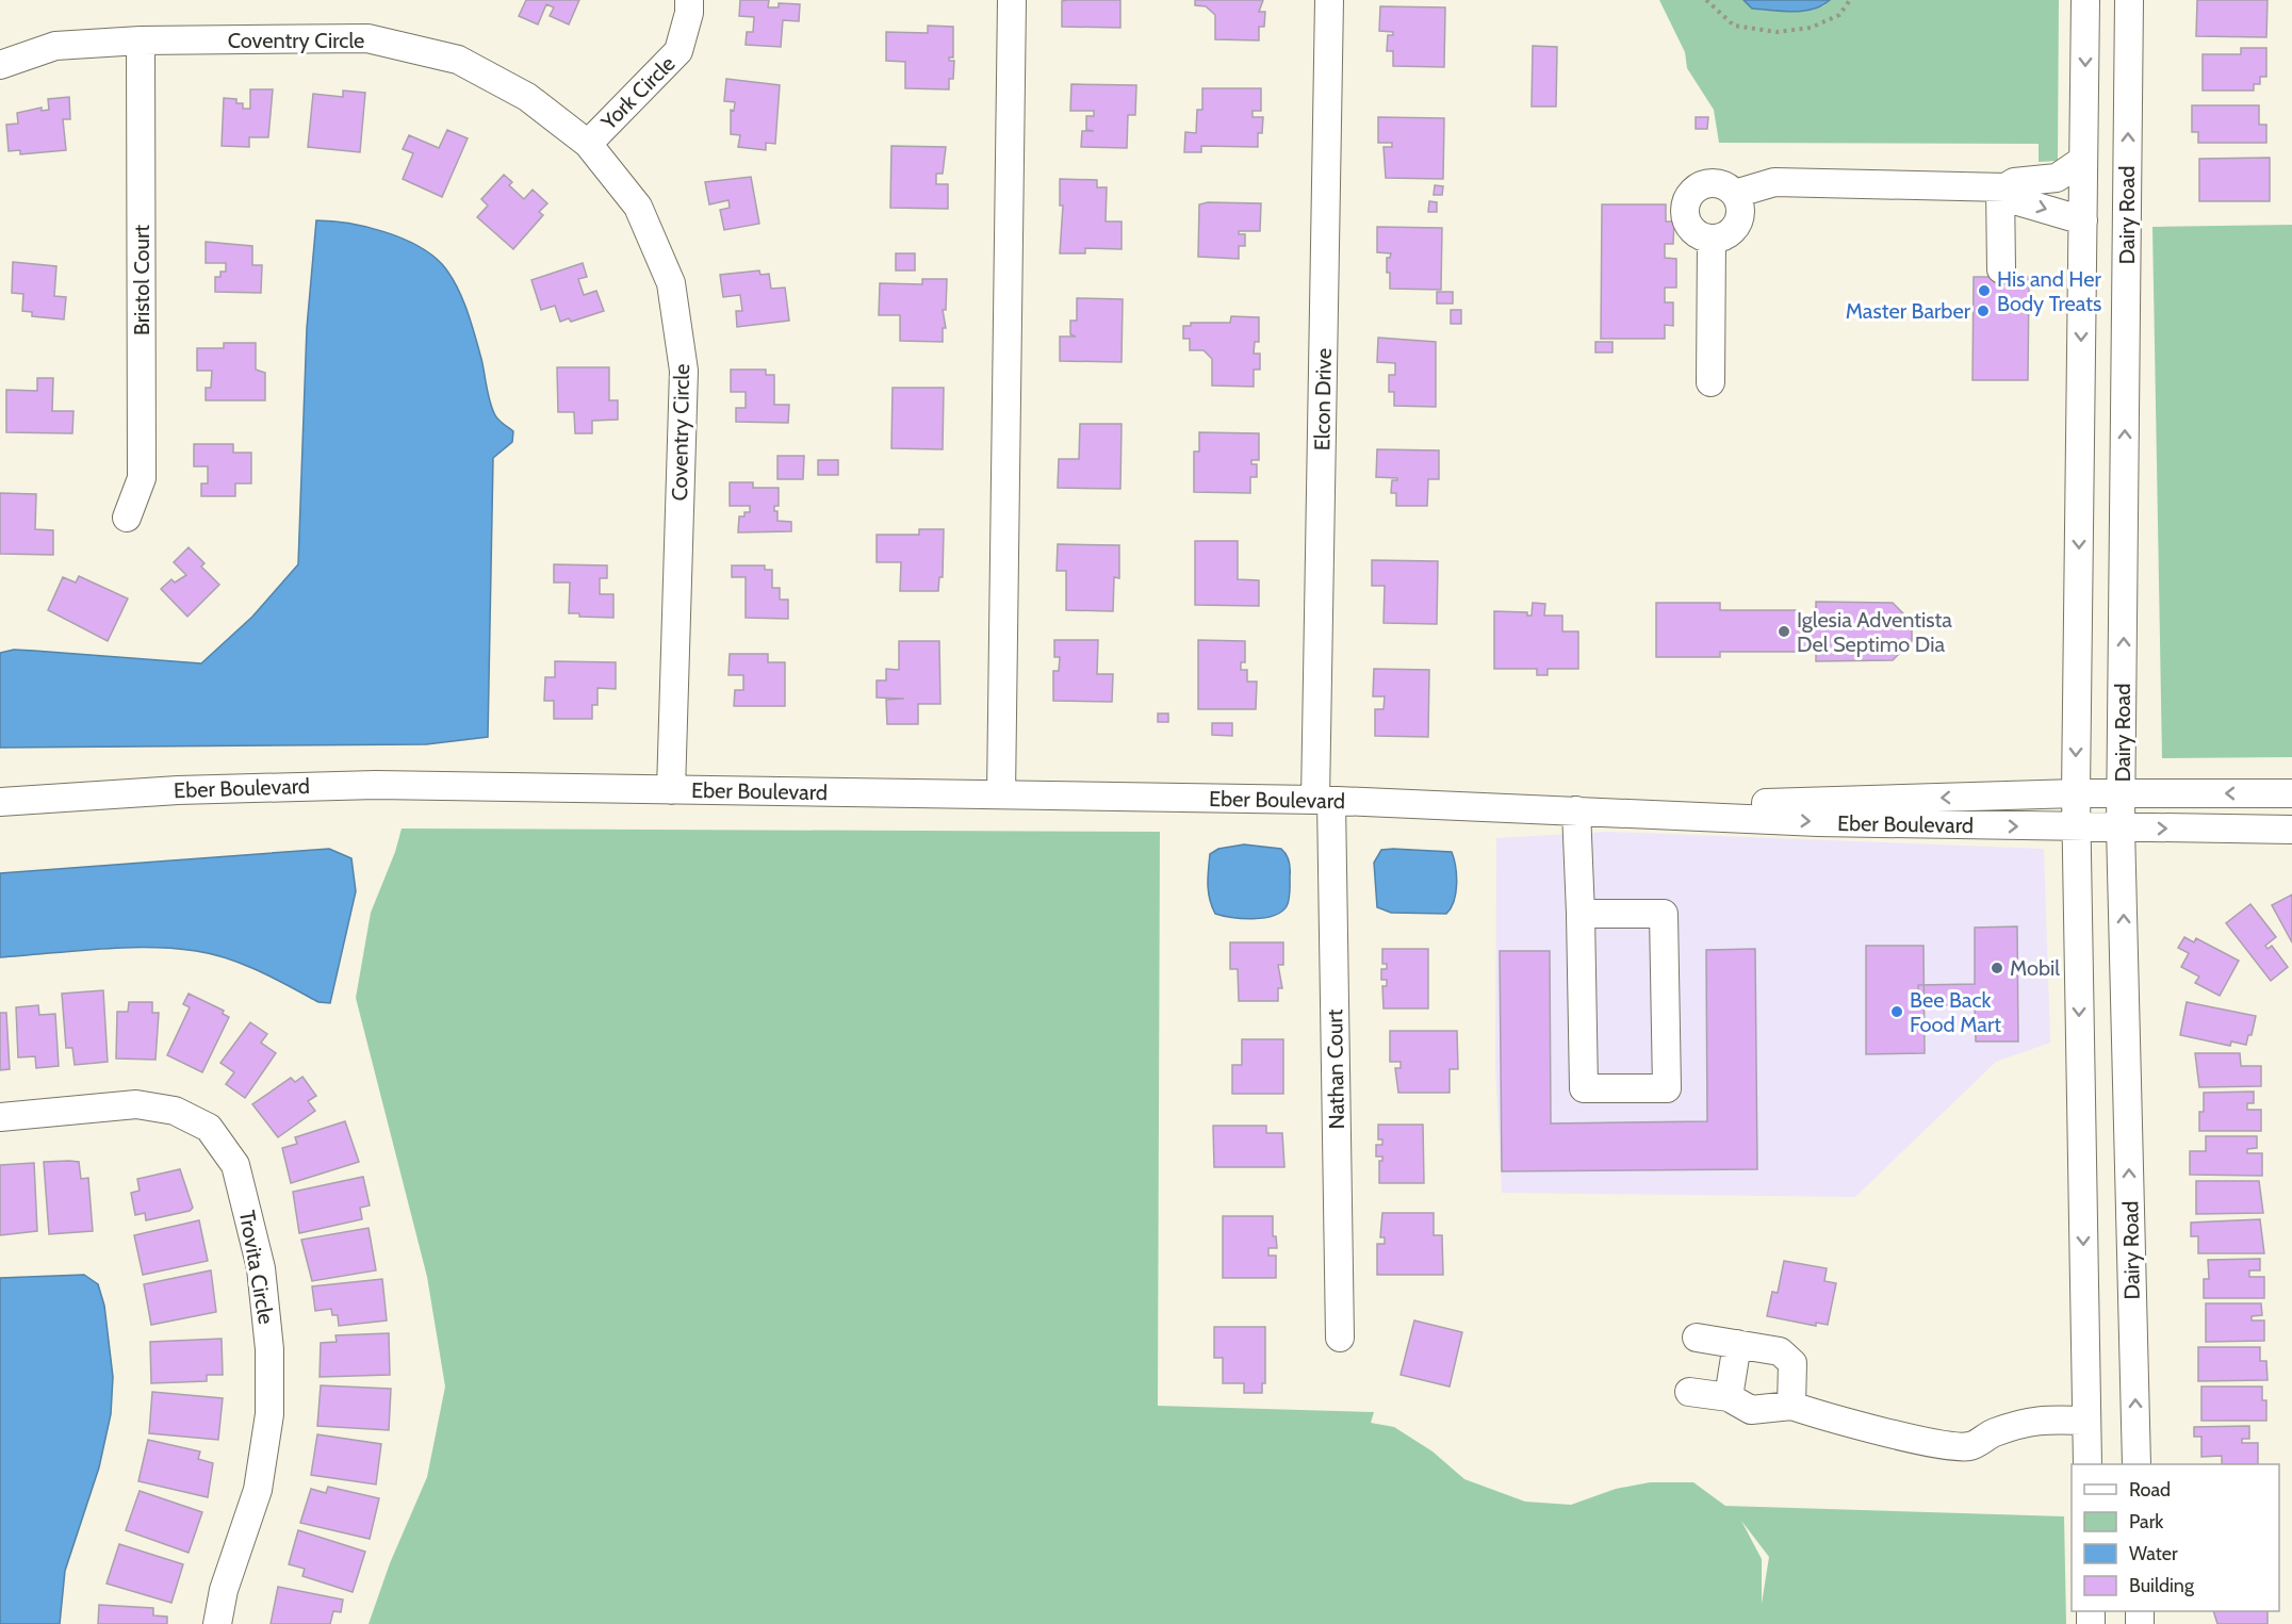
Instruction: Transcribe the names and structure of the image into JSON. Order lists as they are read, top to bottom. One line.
{"streets":{"street":["Coventry Circle","York Circle","Dairy Road","Bristol Court","Elcon Drive","Eber Boulevard","Nathan Court","Trovita Circle"]},"crossings":[["Coventry Circle","York Circle"],["Coventry Circle","Bristol Court"],["Coventry Circle","Eber Boulevard"],["Dairy Road","Eber Boulevard"],["Elcon Drive","Eber Boulevard"],["Elcon Drive","Nathan Court"],["Eber Boulevard","Nathan Court"]],"places":["His and Her Body Treats","Master Barber","Iglesia Adventista Del Septimo Dia","Mobil","Bee Back Food Mart"],"legend":["Road","Park","Water","Building"]}
